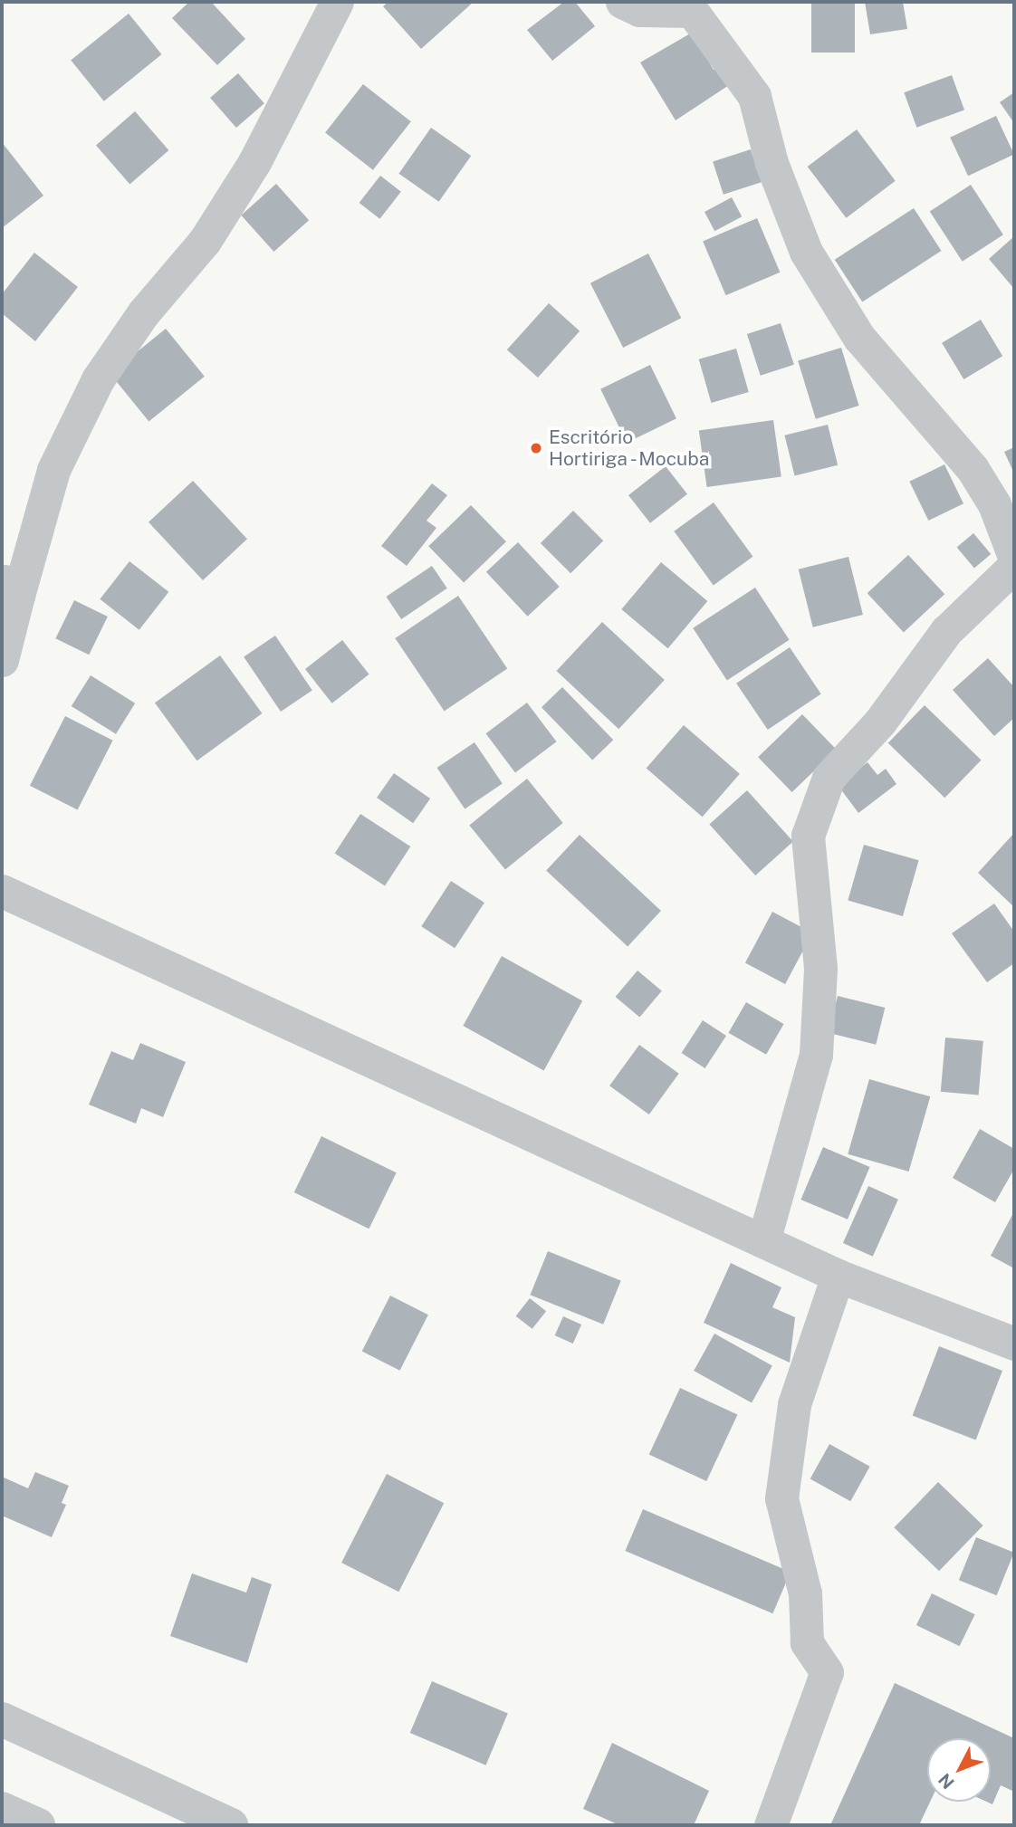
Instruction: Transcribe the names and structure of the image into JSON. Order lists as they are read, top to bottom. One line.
{"places":["Escritório Hortiriga - Mocuba"],"north":"bottom left"}
